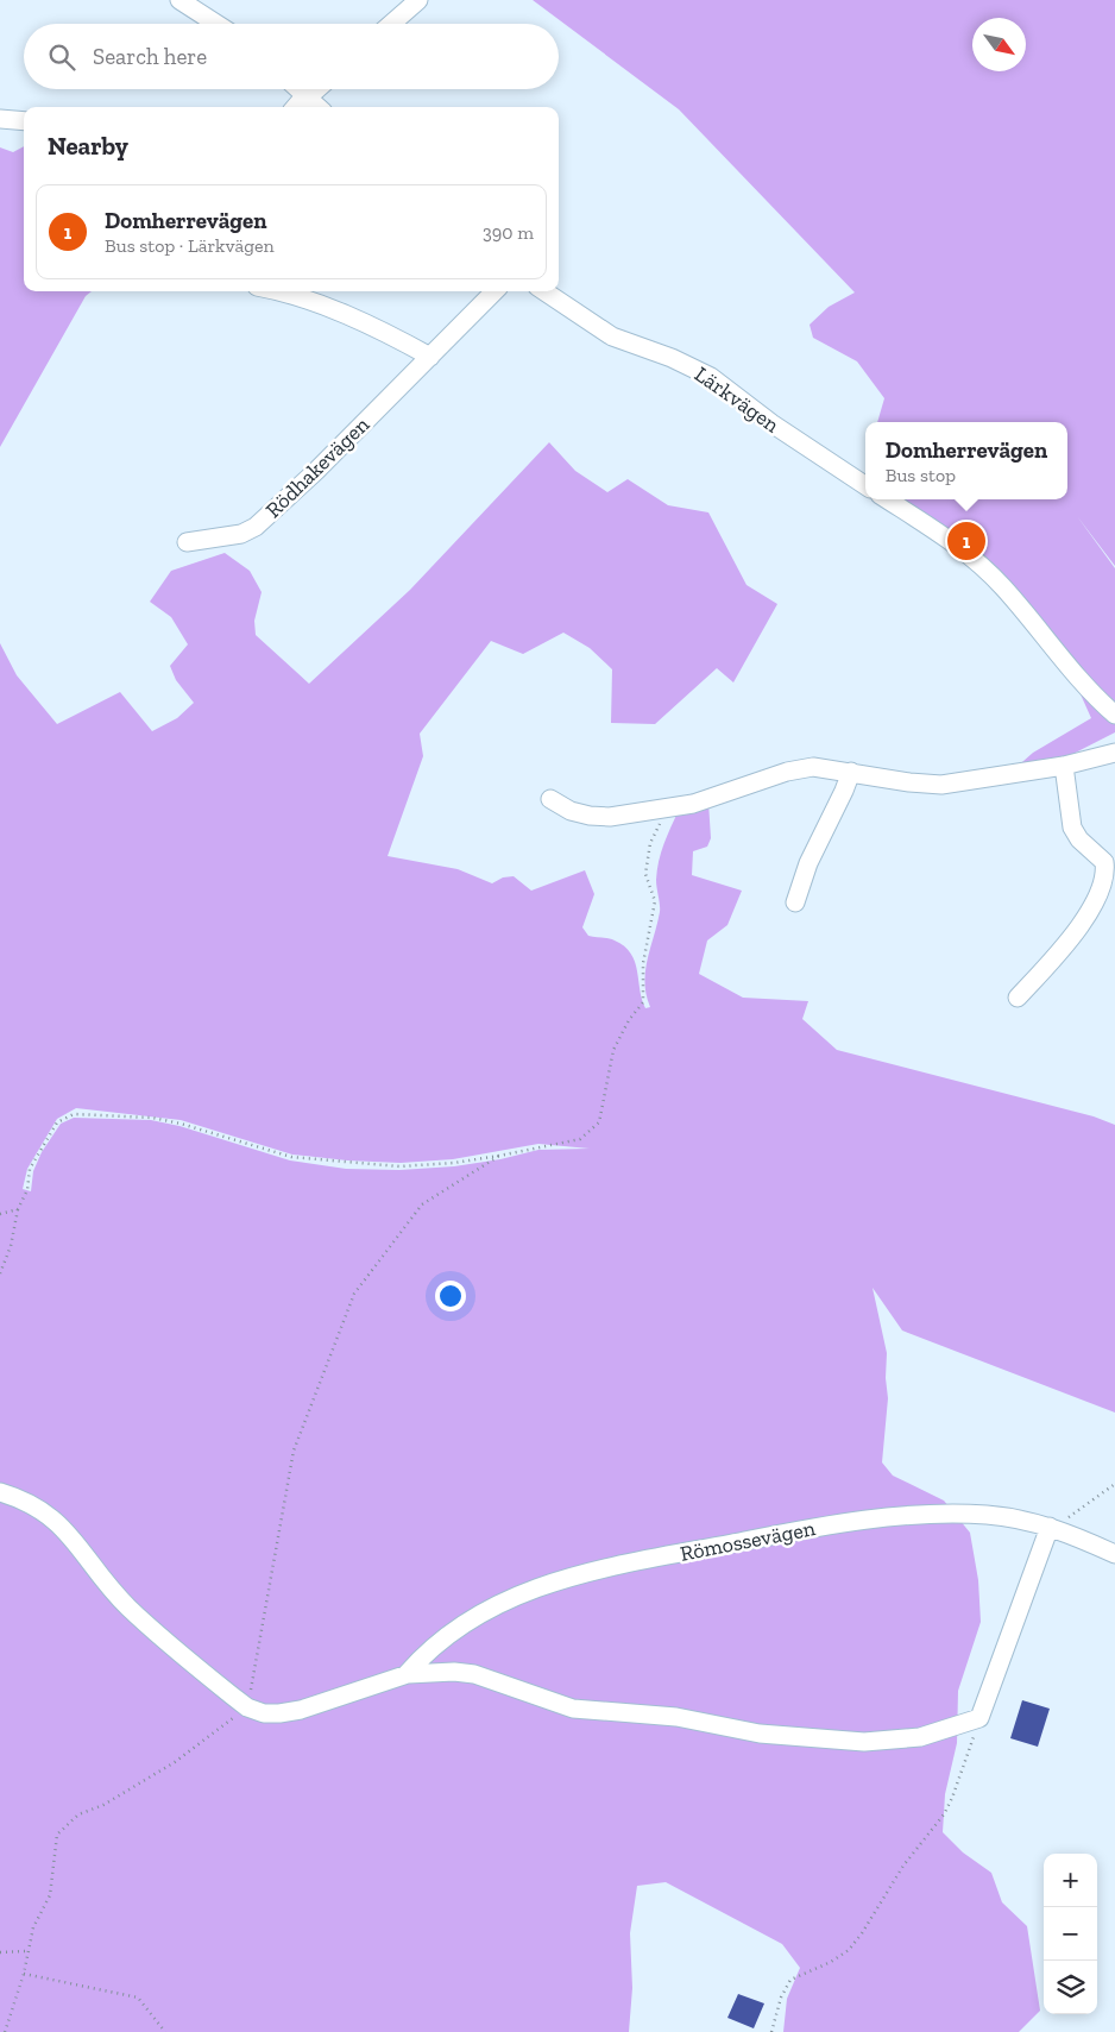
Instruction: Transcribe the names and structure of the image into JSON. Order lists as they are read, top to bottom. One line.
{"streets":{"street":["Lärkvägen","Rödhakevägen","Römossevägen"]},"north":"bottom right","page":{"search":"Search here","heading":"Nearby","list":[{"mark":"1","name":"Domherrevägen","note":"Bus stop · Lärkvägen","value":"390 m"}],"popup":["Domherrevägen","Bus stop"],"pins":"1","map_buttons":["+","−"]}}
